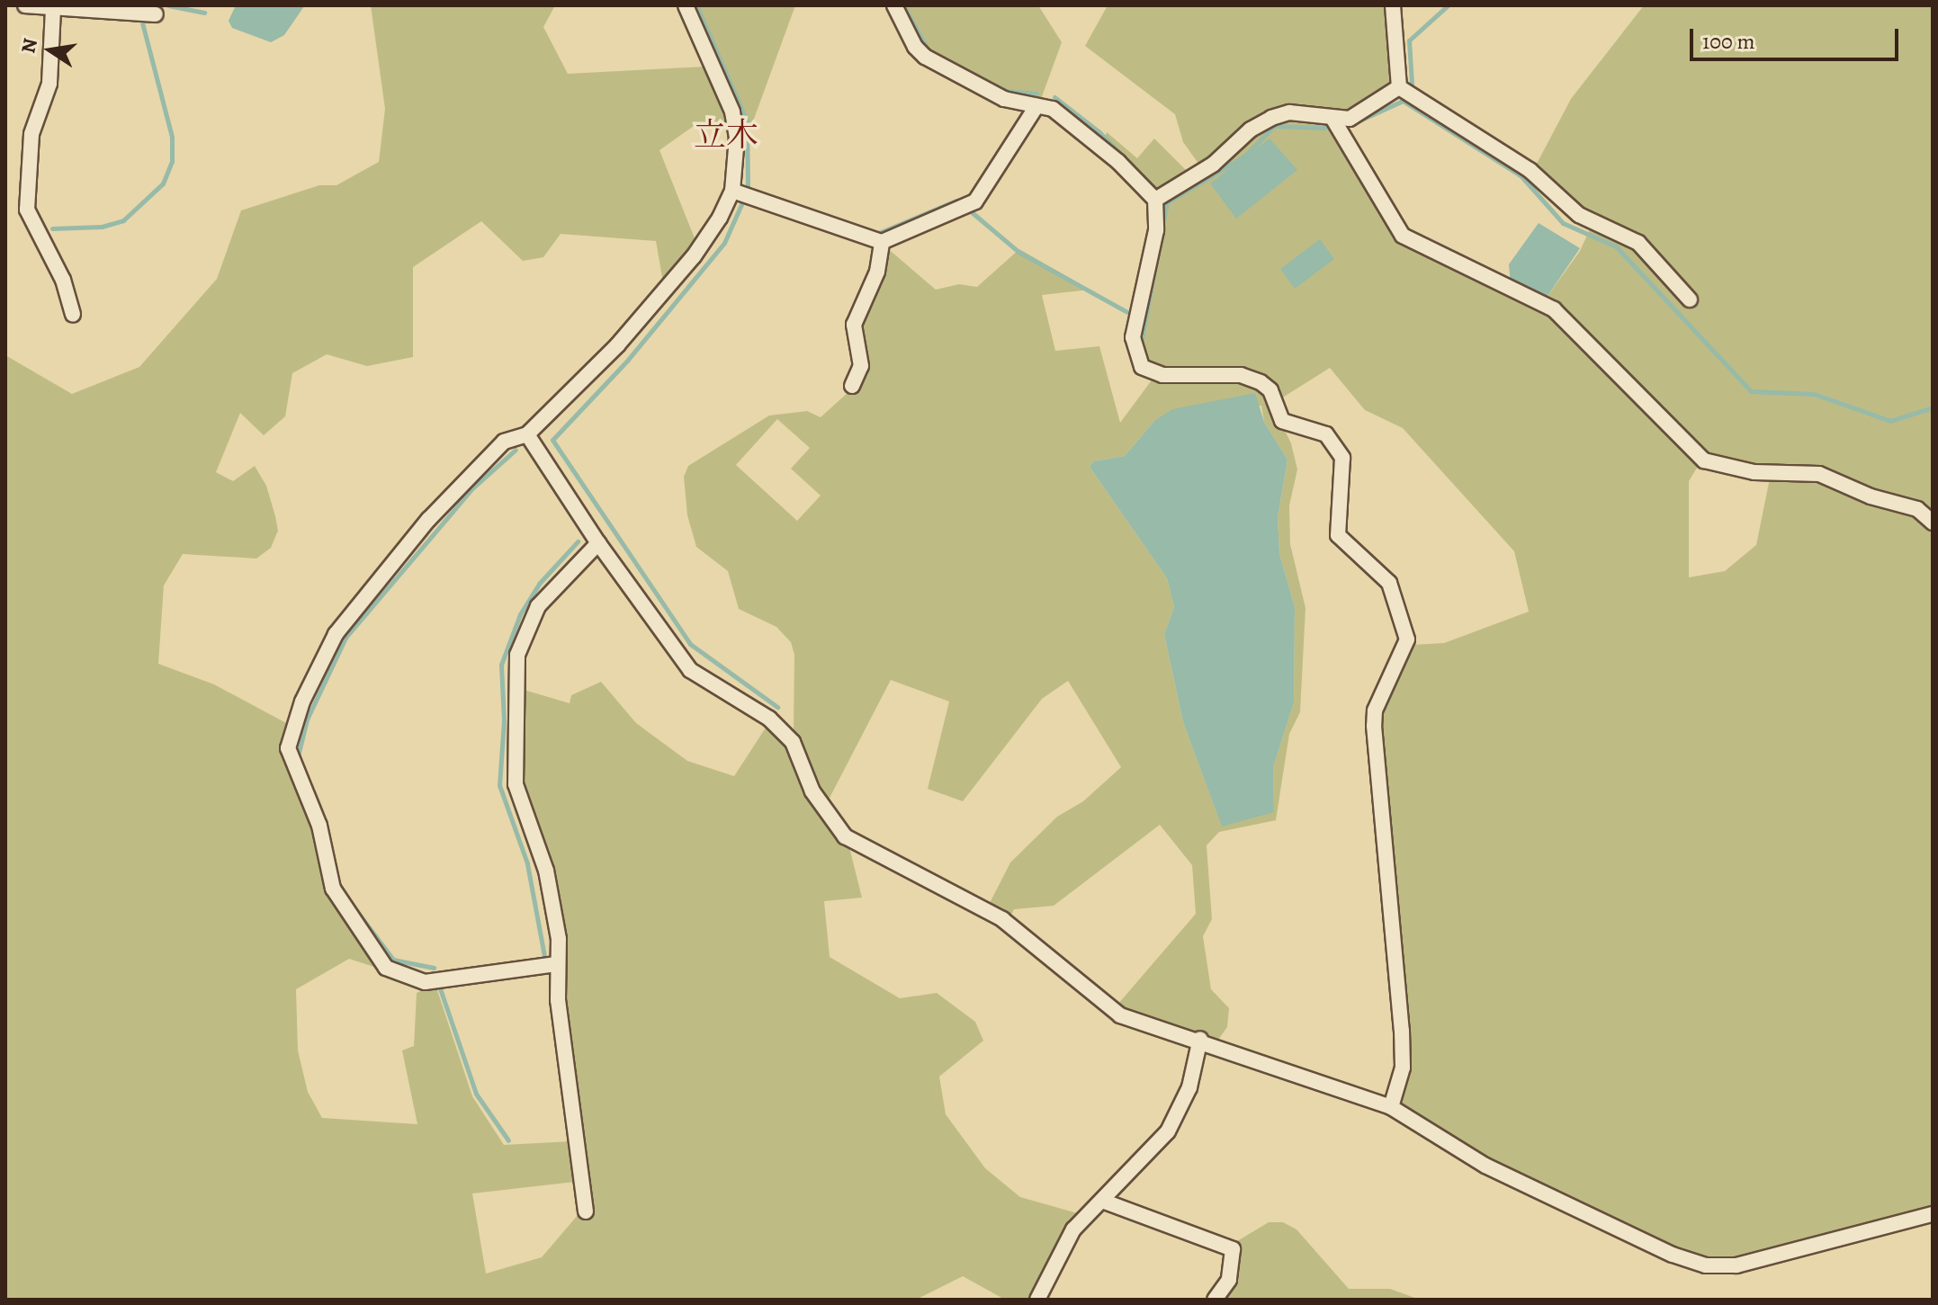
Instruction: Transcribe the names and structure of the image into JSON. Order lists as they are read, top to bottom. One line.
{"districts":["立木"],"scale_bar":"100 m","north":"left"}
